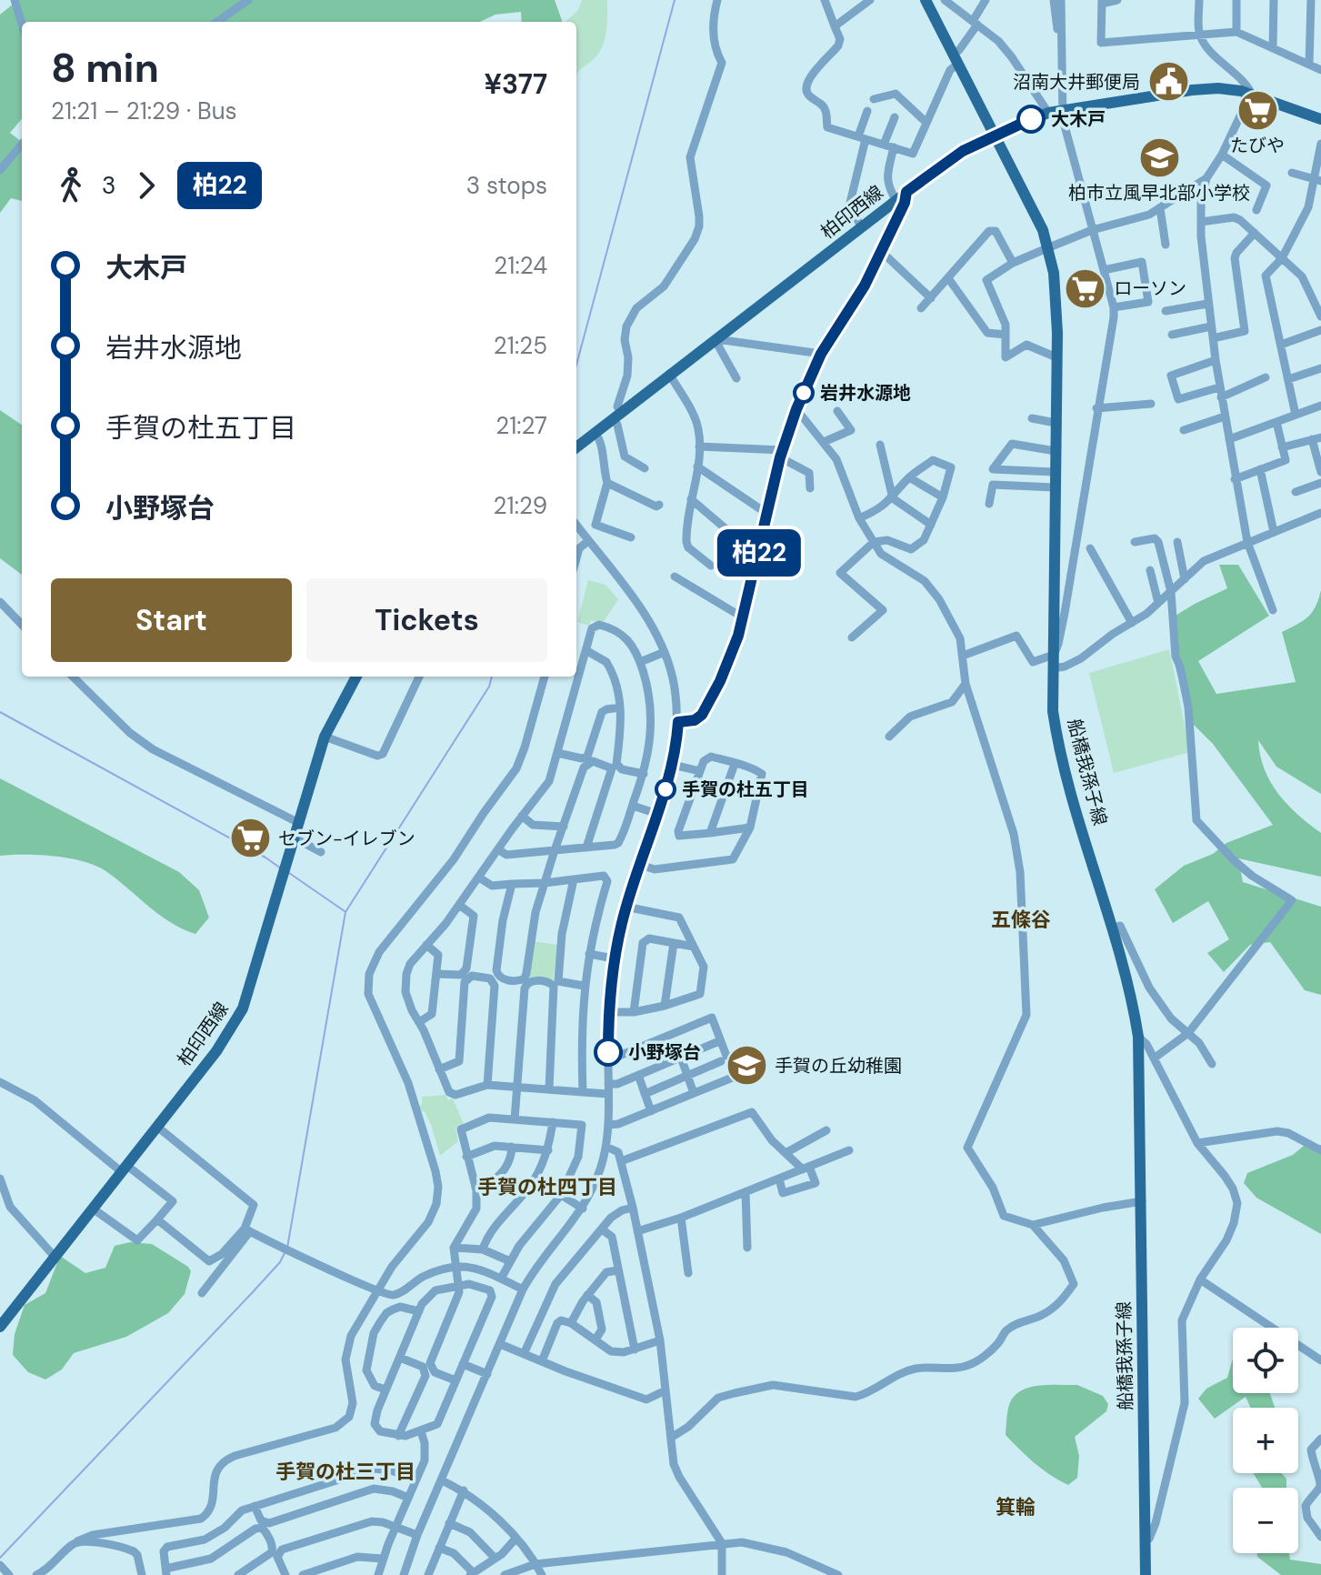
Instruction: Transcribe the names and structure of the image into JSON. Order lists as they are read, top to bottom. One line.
{"streets":{"main road":["柏印西線","船橋我孫子線"]},"crossings":[["柏印西線","船橋我孫子線"]],"districts":["五條谷","手賀の杜四丁目","手賀の杜三丁目","箕輪"],"places":{"public building":["沼南大井郵便局"],"supermarket":["たびや","ローソン","セブン-イレブン"],"other":["大木戸","岩井水源地","手賀の杜五丁目","小野塚台"],"school or university":["柏市立風早北部小学校","手賀の丘幼稚園"]},"lines":["bus line 柏22"],"page":{"on_map":"柏22","heading":["8 min","21:21 – 21:29 · Bus","¥377"],"legs":["3","柏22","3 stops"],"list":[{"name":"大木戸","value":"21:24"},{"name":"岩井水源地","value":"21:25"},{"name":"手賀の杜五丁目","value":"21:27"},{"name":"小野塚台","value":"21:29"}],"buttons":["Start","Tickets"],"map_buttons":["+","−"]}}
